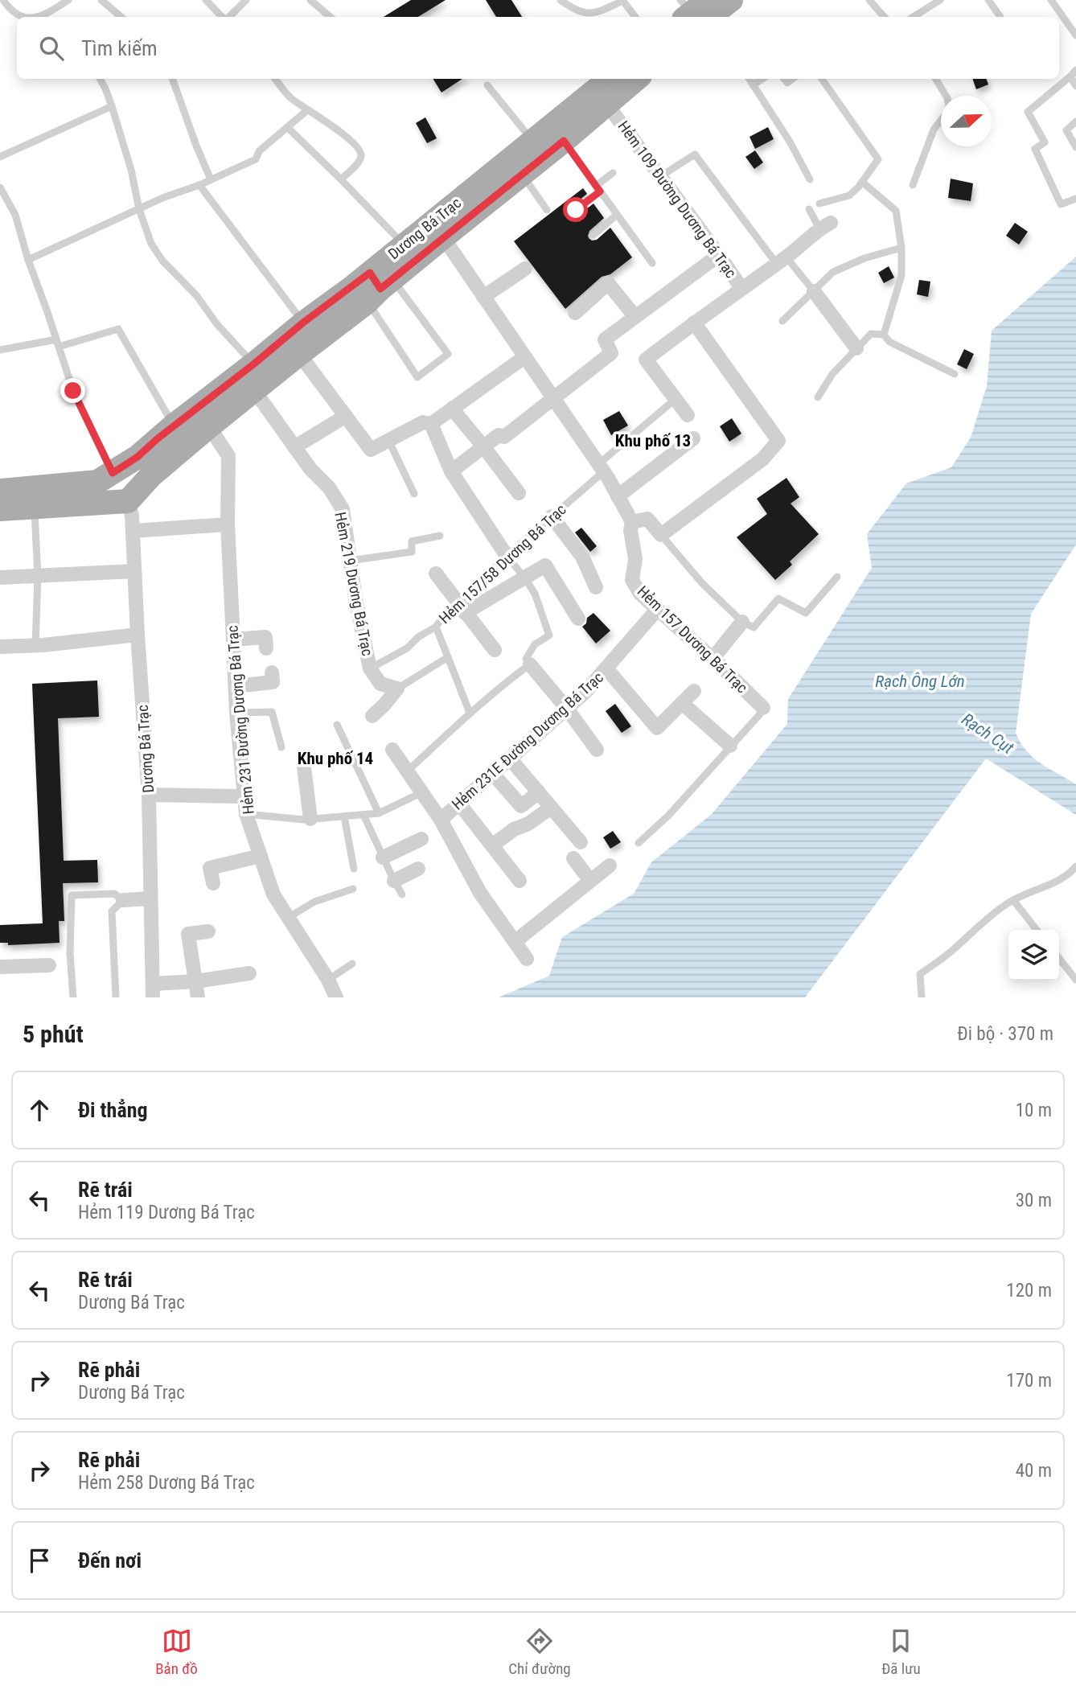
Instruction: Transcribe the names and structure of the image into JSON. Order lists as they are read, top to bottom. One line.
{"streets":{"main road":["Dương Bá Trạc"],"street":["Hẻm 109 Đường Dương Bá Trạc","Hẻm 219 Dương Bá Trạc","Hẻm 157 Dương Bá Trạc","Hẻm 231 Đường Dương Bá Trạc","Hẻm 231E Đường Dương Bá Trạc"],"lane":["Hẻm 157/58 Dương Bá Trạc"]},"crossings":[["Hẻm 109 Đường Dương Bá Trạc","Dương Bá Trạc"],["Dương Bá Trạc","Hẻm 219 Dương Bá Trạc"],["Dương Bá Trạc","Hẻm 157 Dương Bá Trạc"],["Dương Bá Trạc","Hẻm 231 Đường Dương Bá Trạc"],["Hẻm 157/58 Dương Bá Trạc","Hẻm 219 Dương Bá Trạc"],["Hẻm 157/58 Dương Bá Trạc","Hẻm 157 Dương Bá Trạc"],["Hẻm 157 Dương Bá Trạc","Hẻm 231E Đường Dương Bá Trạc"]],"districts":["Khu phố 13","Khu phố 14"],"water":["Rạch Ông Lớn","Rạch Cụt"],"north":"right","page":{"search":"Tìm kiếm","heading":["5 phút","Đi bộ · 370 m"],"list":[["Đi thẳng","10 m"],["Rẽ trái","Hẻm 119 Dương Bá Trạc","30 m"],["Rẽ trái","Dương Bá Trạc","120 m"],["Rẽ phải","Dương Bá Trạc","170 m"],["Rẽ phải","Hẻm 258 Dương Bá Trạc","40 m"],"Đến nơi"],"nav":["Bản đồ","Chỉ đường","Đã lưu"]}}
